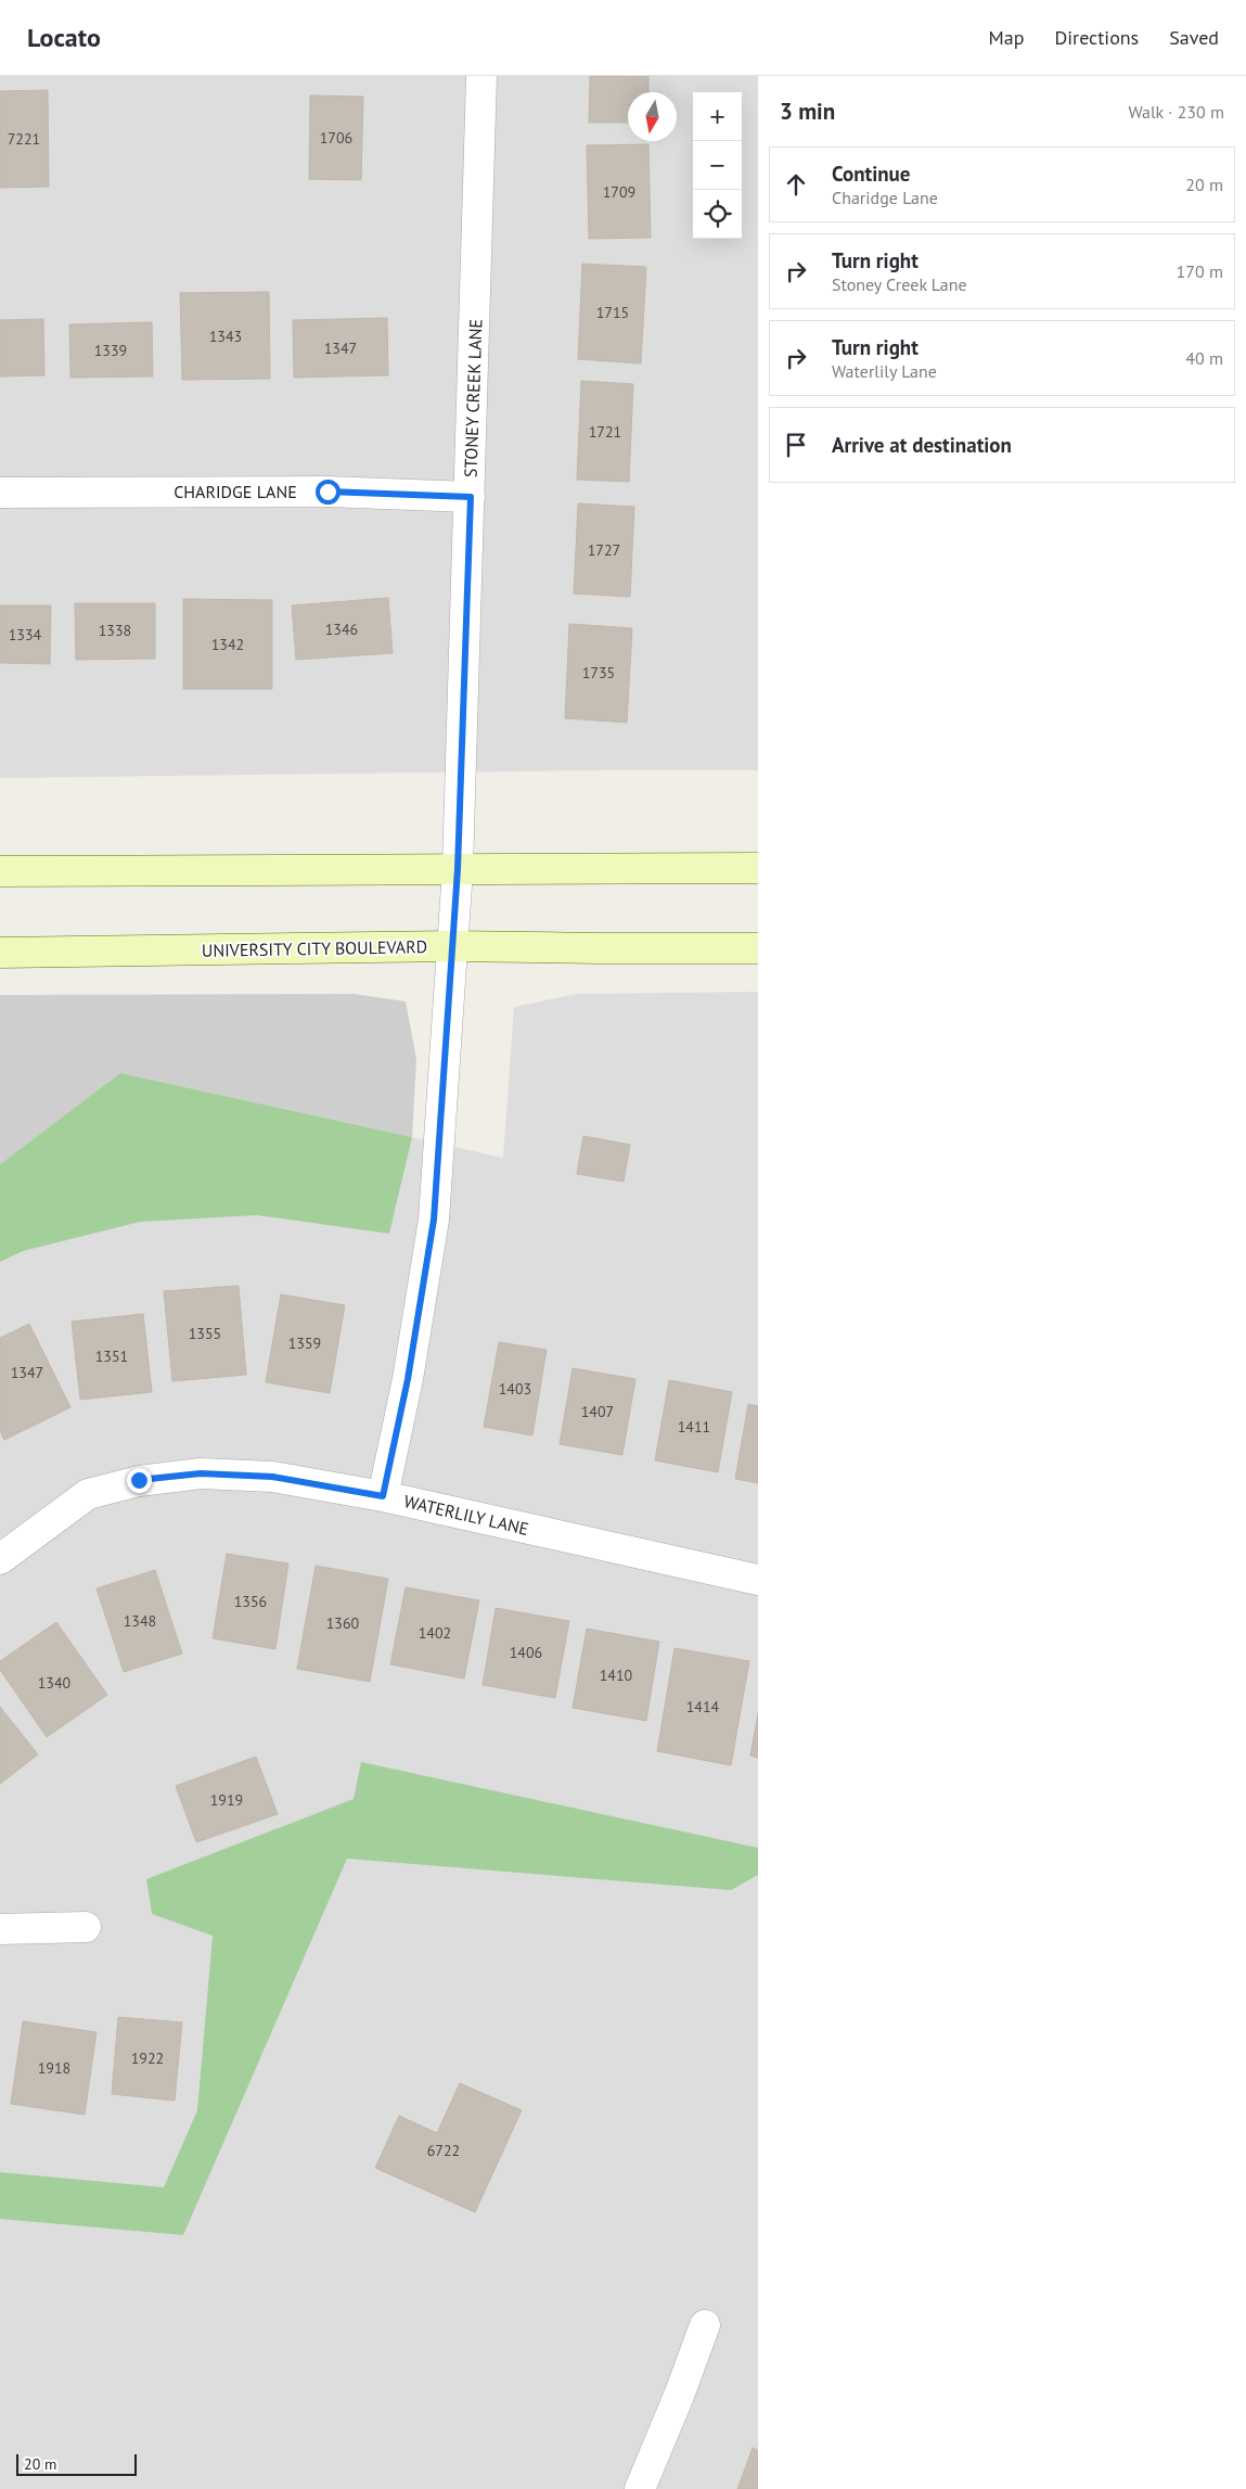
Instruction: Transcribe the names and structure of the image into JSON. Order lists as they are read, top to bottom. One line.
{"streets":{"main road":["UNIVERSITY CITY BOULEVARD"],"street":["STONEY CREEK LANE","CHARIDGE LANE","WATERLILY LANE"]},"crossings":[["STONEY CREEK LANE","CHARIDGE LANE"],["STONEY CREEK LANE","UNIVERSITY CITY BOULEVARD"],["STONEY CREEK LANE","WATERLILY LANE"]],"house_numbers":["1706","7221","1709","1715","1343","1347","1339","1721","1727","1346","1338","1334","1342","1735","1355","1359","1351","1347","1403","1407","1411","1356","1348","1360","1402","1406","1410","1340","1414","1919","1922","1918","6722"],"scale_bar":"20 m","north":"bottom","page":{"header":"Locato","nav":["Map","Directions","Saved"],"heading":["3 min","Walk · 230 m"],"map_buttons":["+","−"],"list":[["Continue","Charidge Lane","20 m"],["Turn right","Stoney Creek Lane","170 m"],["Turn right","Waterlily Lane","40 m"],"Arrive at destination"],"scale":"20 m"}}
